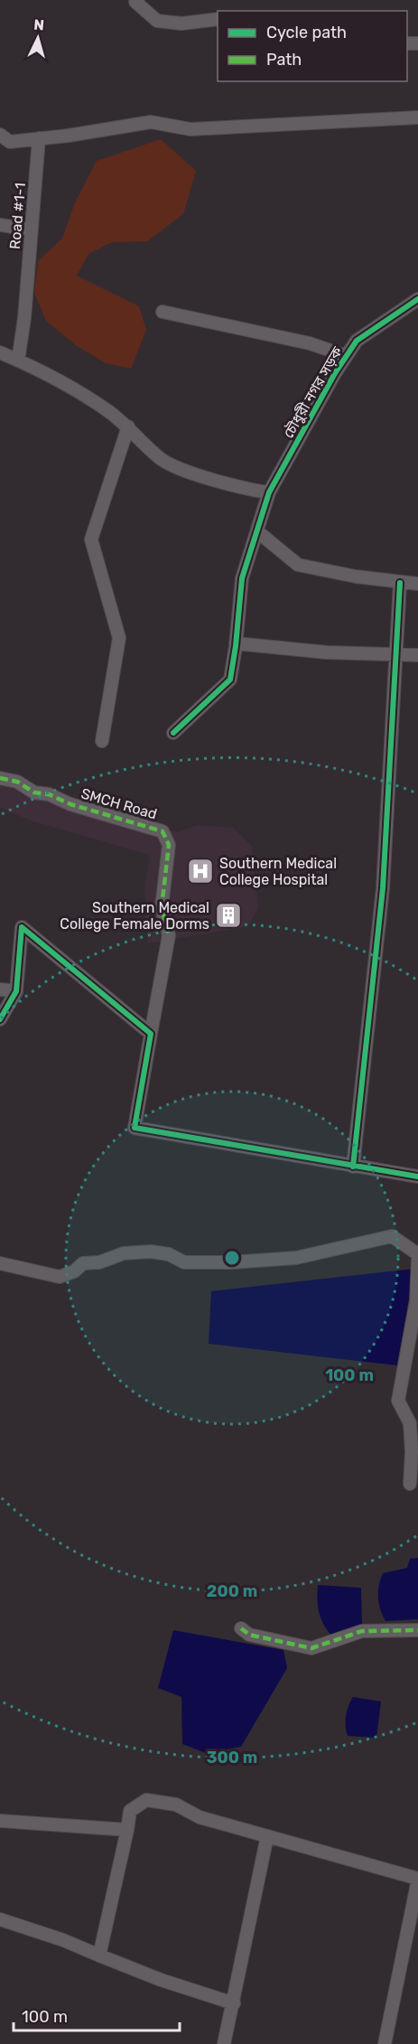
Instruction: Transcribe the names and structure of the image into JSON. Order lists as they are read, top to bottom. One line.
{"streets":{"street":["Road #1-1","চৌধুরী নগর সড়ক","SMCH Road"]},"places":{"hospital":["Southern Medical College Hospital"],"building":["Southern Medical College Female Dorms"]},"legend":["Cycle path","Path"],"scale_bar":"100 m","north":"top","rings":["100 m","200 m","300 m"]}
